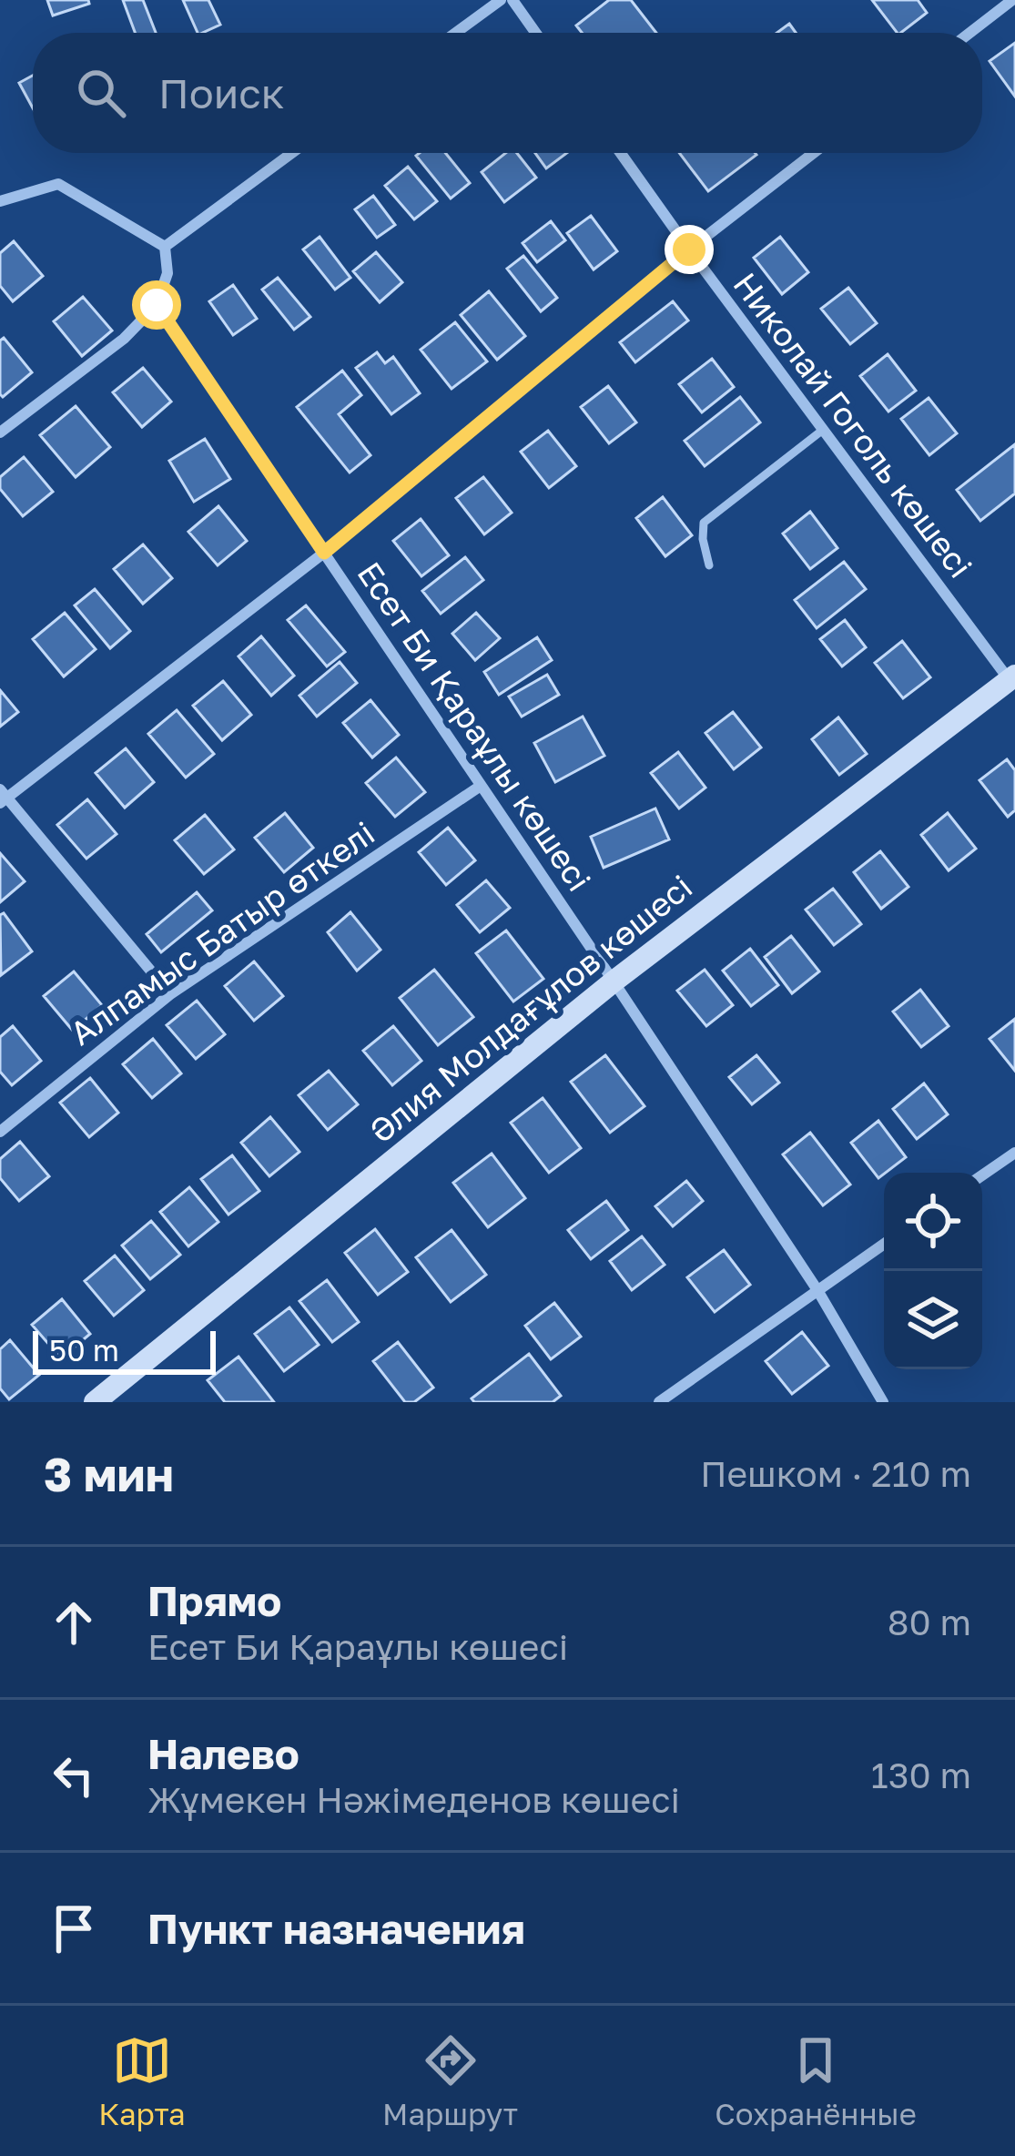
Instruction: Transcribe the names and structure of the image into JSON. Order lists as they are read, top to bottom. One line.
{"streets":{"main road":["Әлия Молдағұлов көшесі"],"street":["Николай Гоголь көшесі","Есет Би Қараұлы көшесі","Алпамыс Батыр өткелі"]},"crossings":[["Николай Гоголь көшесі","Әлия Молдағұлов көшесі"],["Есет Би Қараұлы көшесі","Алпамыс Батыр өткелі"],["Есет Би Қараұлы көшесі","Әлия Молдағұлов көшесі"]],"scale_bar":"50 m","page":{"search":"Поиск","scale":"50 m","heading":["3 мин","Пешком · 210 m"],"list":[["Прямо","Есет Би Қараұлы көшесі","80 m"],["Налево","Жұмекен Нәжімеденов көшесі","130 m"],"Пункт назначения"],"nav":["Карта","Маршрут","Сохранённые"]}}
